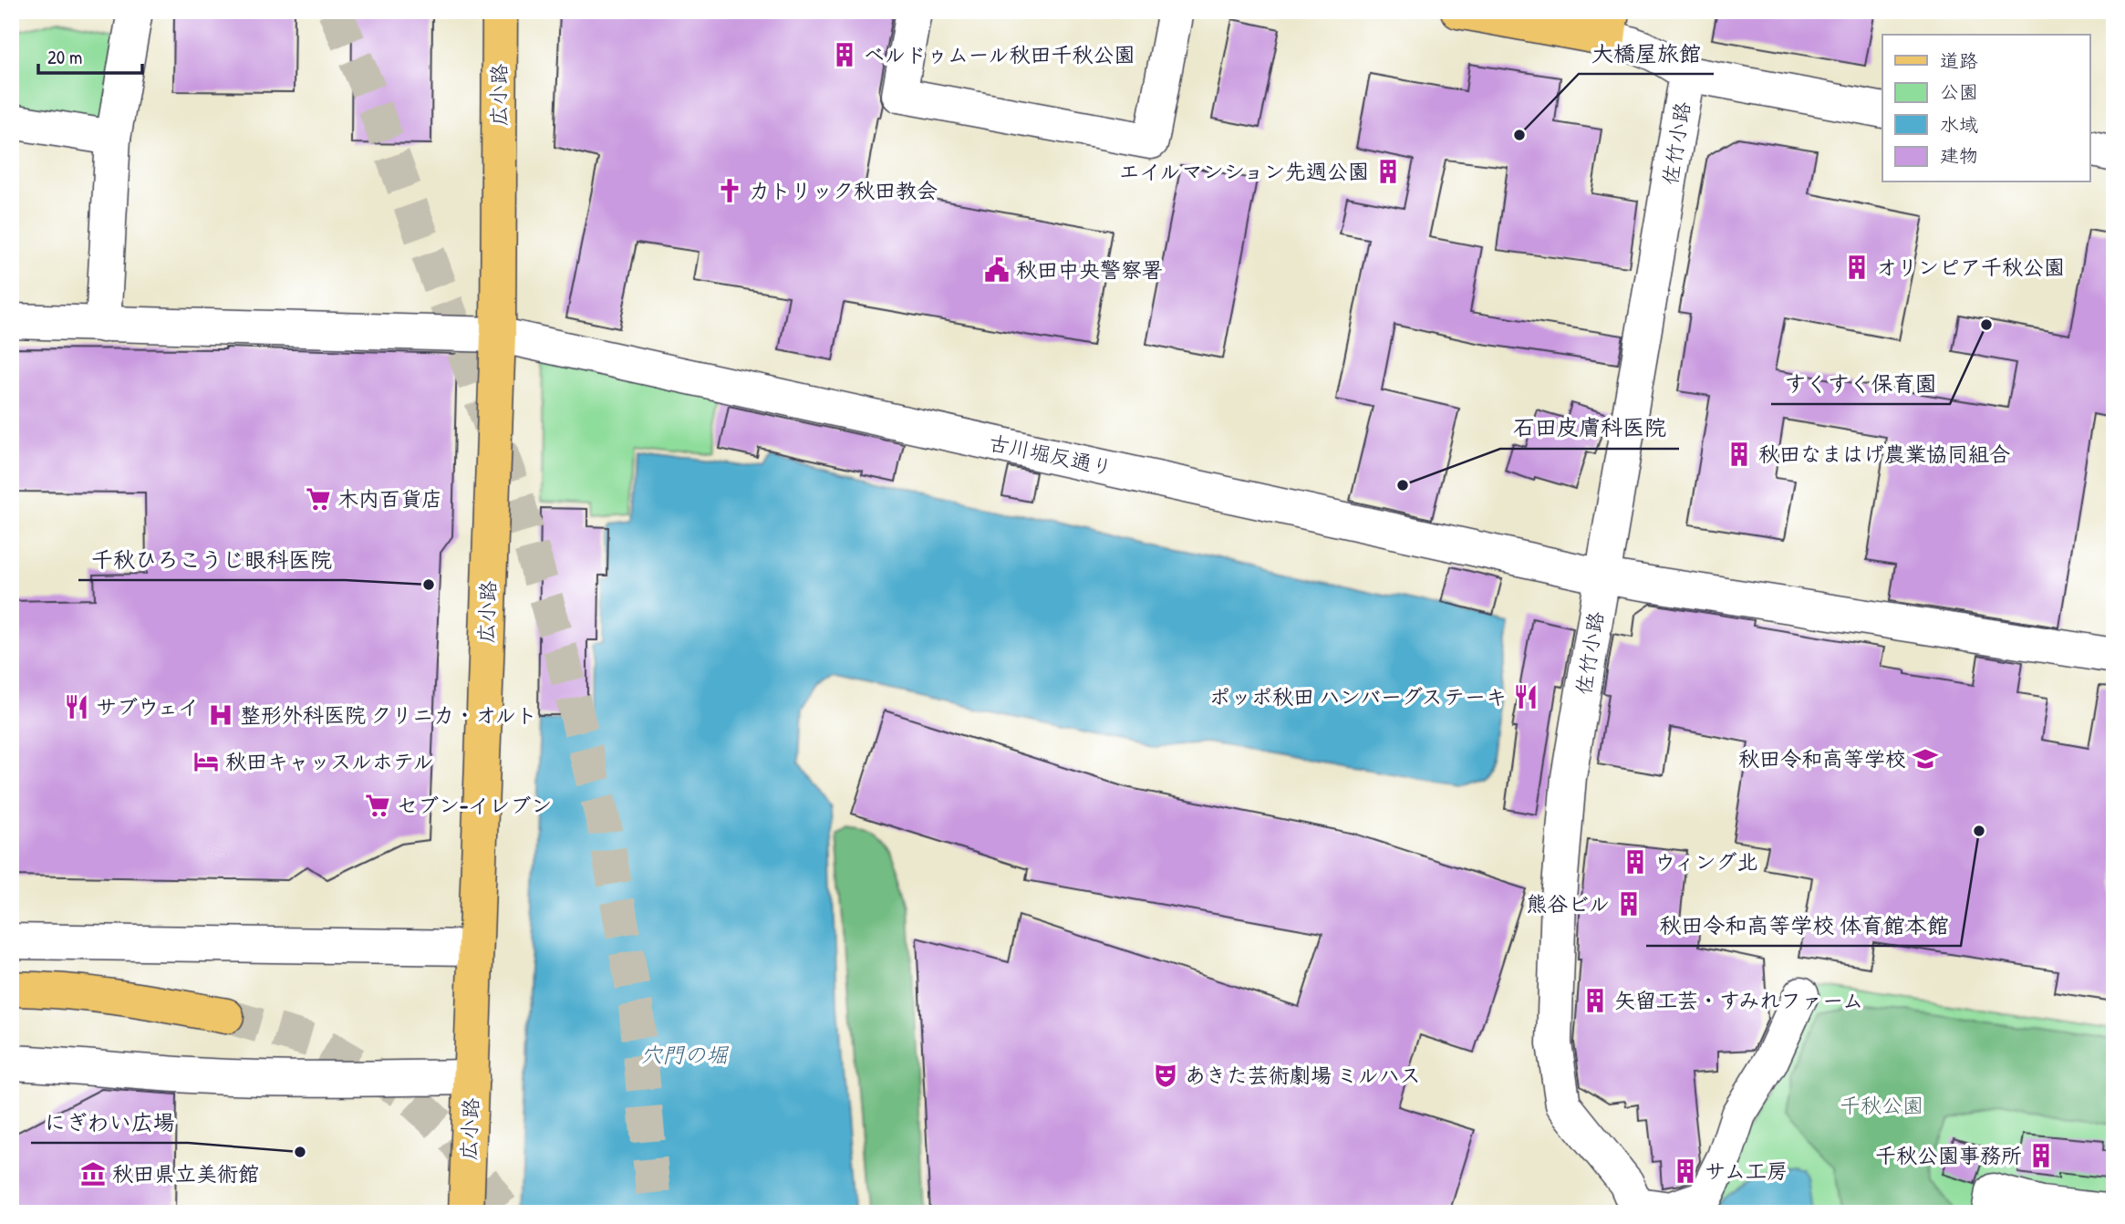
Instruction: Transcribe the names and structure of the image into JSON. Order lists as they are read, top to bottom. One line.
{"streets":{"main road":["広小路"],"street":["佐竹小路","古川堀反通り"]},"crossings":[["広小路","古川堀反通り"],["佐竹小路","古川堀反通り"]],"water":["穴門の堀"],"parks":["千秋公園"],"places":{"building":["ベルドゥムール秋田千秋公園","エイルマンション先週公園","オリンピア千秋公園","秋田なまはげ農業協同組合","ウィング北","熊谷ビル","矢留工芸・すみれファーム","千秋公園事務所","サム工房"],"other":["大橋屋旅館","すくすく保育園","石田皮膚科医院","千秋ひろこうじ眼科医院","秋田令和高等学校 体育館本館","にぎわい広場"],"church":["カトリック秋田教会"],"public building":["秋田中央警察署"],"supermarket":["木内百貨店","セブン-イレブン"],"restaurant":["ポッポ秋田 ハンバーグステーキ","サブウェイ"],"hospital":["整形外科医院 クリニカ・オルト"],"school or university":["秋田令和高等学校"],"hotel":["秋田キャッスルホテル"],"theatre":["あきた芸術劇場 ミルハス"],"museum":["秋田県立美術館"]},"legend":["道路","公園","水域","建物"],"scale_bar":"20 m"}
